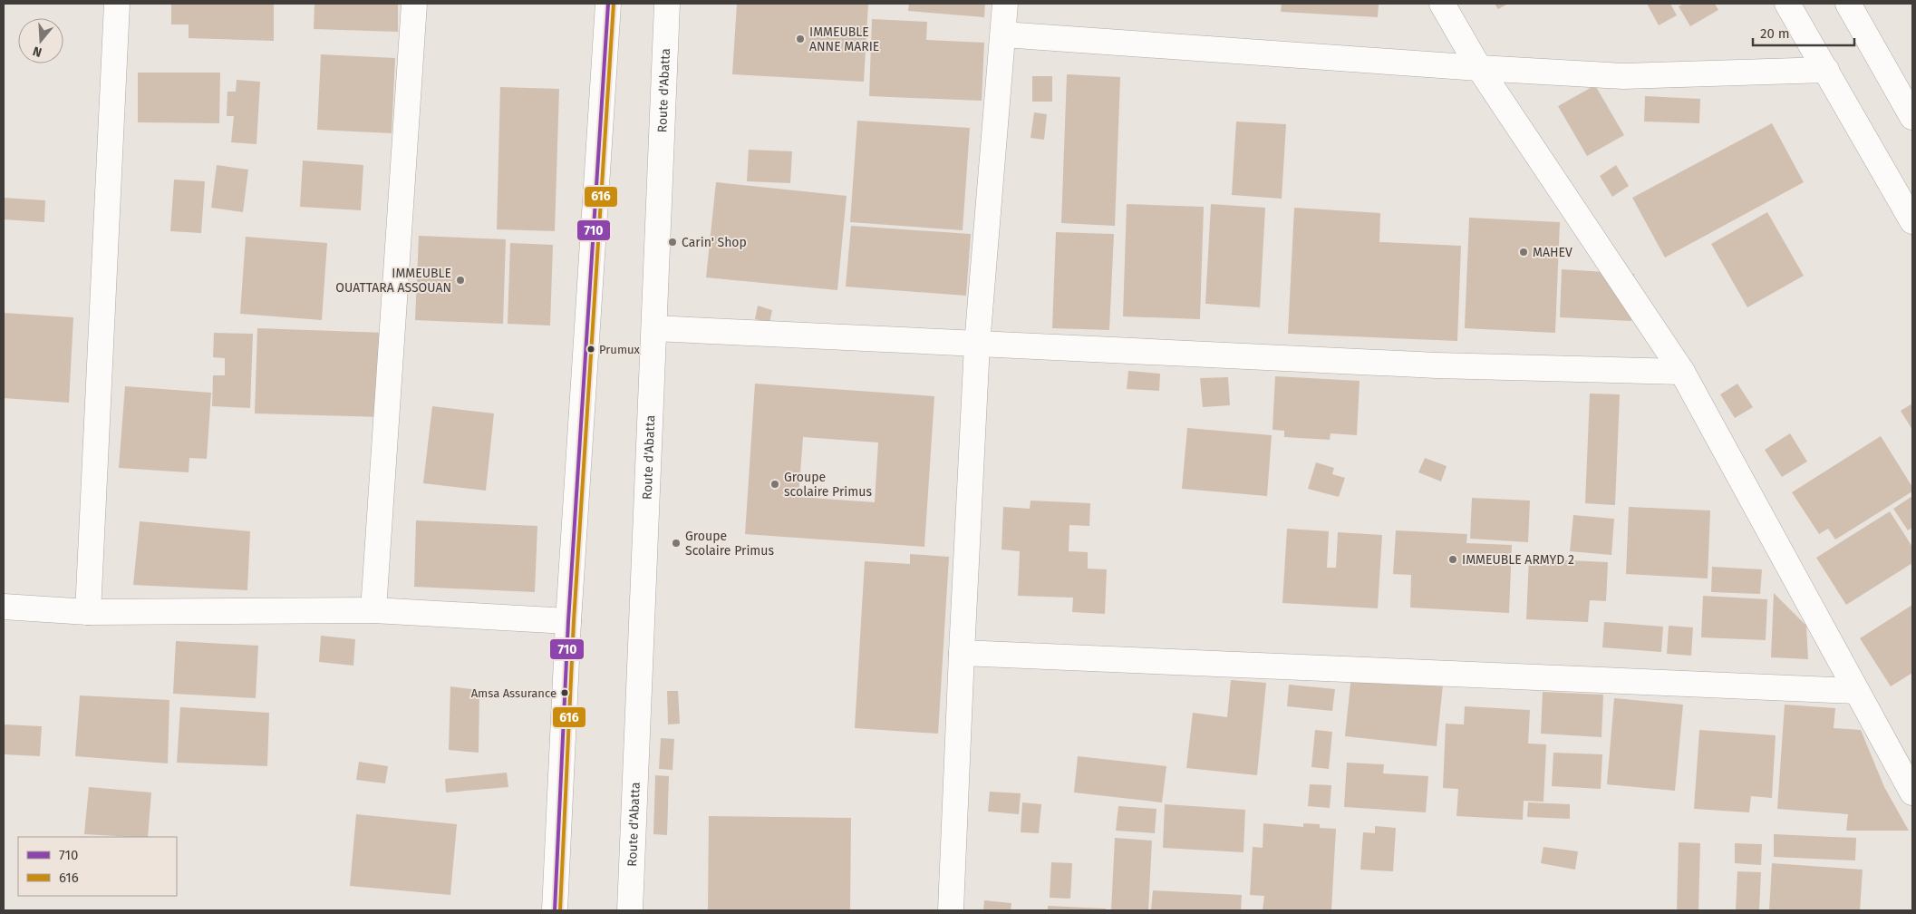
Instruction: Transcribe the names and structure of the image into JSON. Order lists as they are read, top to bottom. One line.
{"streets":{"street":["Route d'Abatta"]},"places":["IMMEUBLE ANNE MARIE","Carin' Shop","MAHEV","IMMEUBLE OUATTARA ASSOUAN","Prumux","Groupe scolaire Primus","Groupe Scolaire Primus","IMMEUBLE ARMYD 2","Amsa Assurance"],"lines":["transit line 710","transit line 616"],"legend":["710","616"],"scale_bar":"20 m","north":"bottom"}
